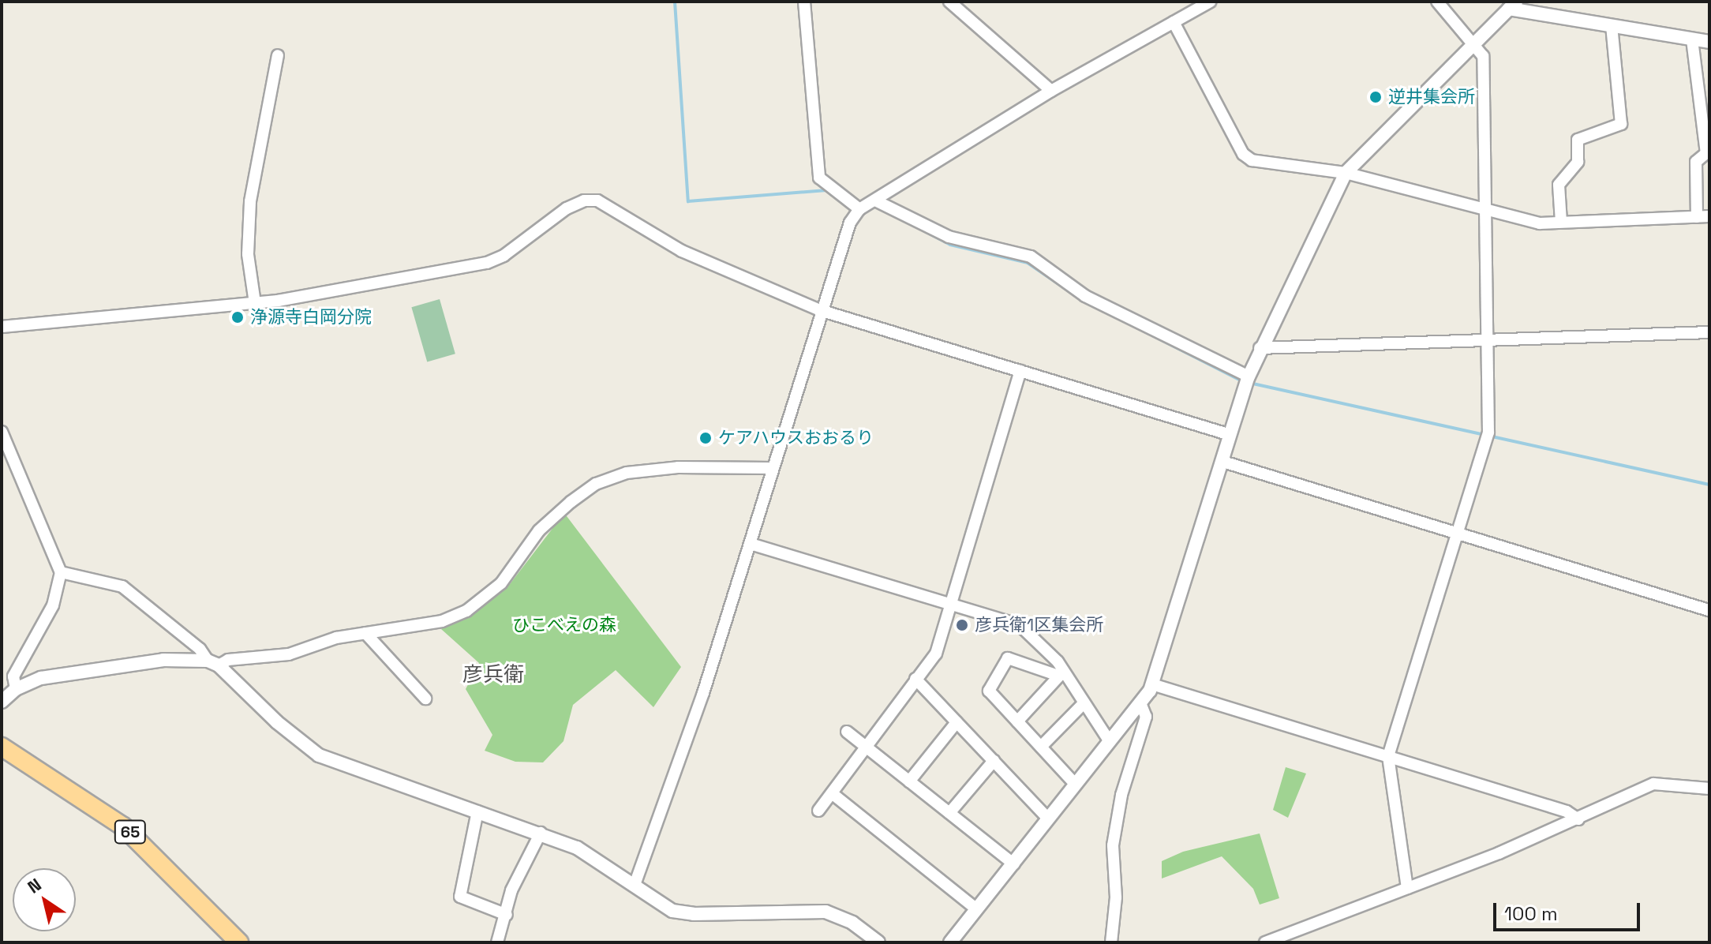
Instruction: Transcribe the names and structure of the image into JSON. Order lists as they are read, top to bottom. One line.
{"streets":{"main road":["65"]},"districts":["彦兵衛"],"parks":["ひこべえの森"],"places":["逆井集会所","浄源寺白岡分院","ケアハウスおおるり","彦兵衛1区集会所"],"scale_bar":"100 m","north":"top left"}
